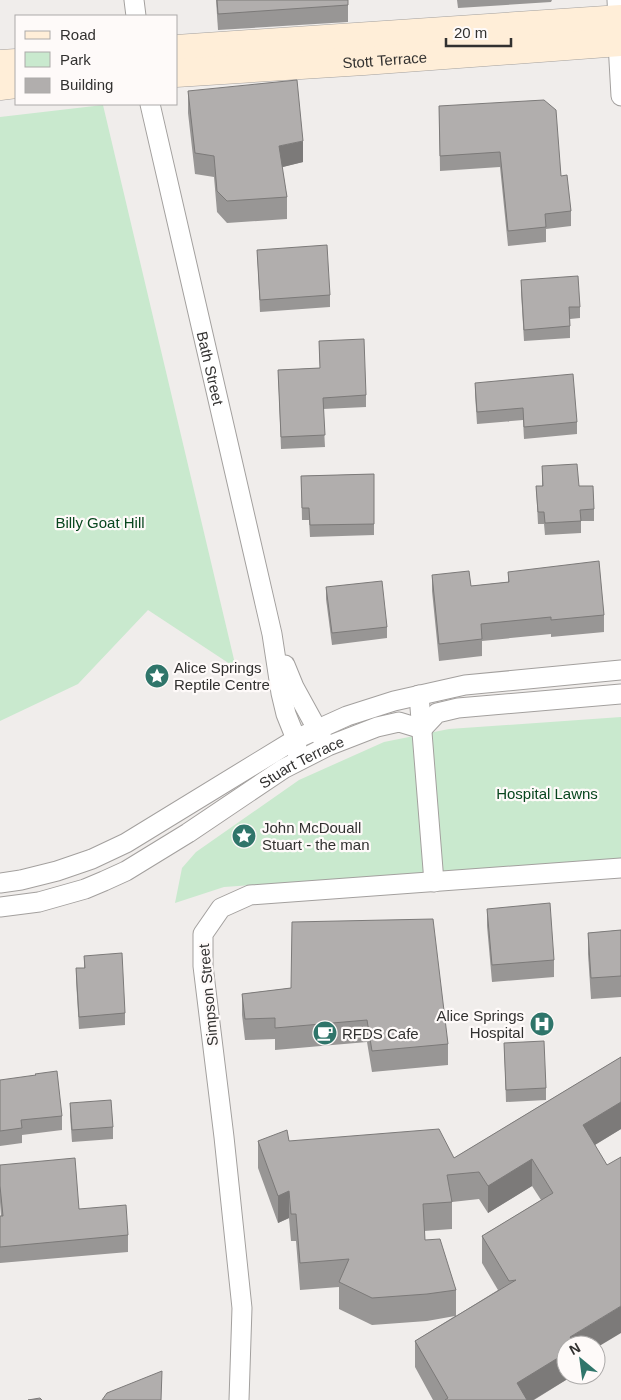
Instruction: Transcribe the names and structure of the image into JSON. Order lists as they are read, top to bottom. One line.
{"streets":{"main road":["Stott Terrace"],"street":["Bath Street","Stuart Terrace","Simpson Street"]},"crossings":[["Bath Street","Stuart Terrace"]],"parks":["Billy Goat Hill","Hospital Lawns"],"places":{"place":["Alice Springs Reptile Centre","John McDouall Stuart - the man"],"hospital":["Alice Springs Hospital"],"cafe":["RFDS Cafe"]},"legend":["Road","Park","Building"],"scale_bar":"20 m","north":"top left"}
